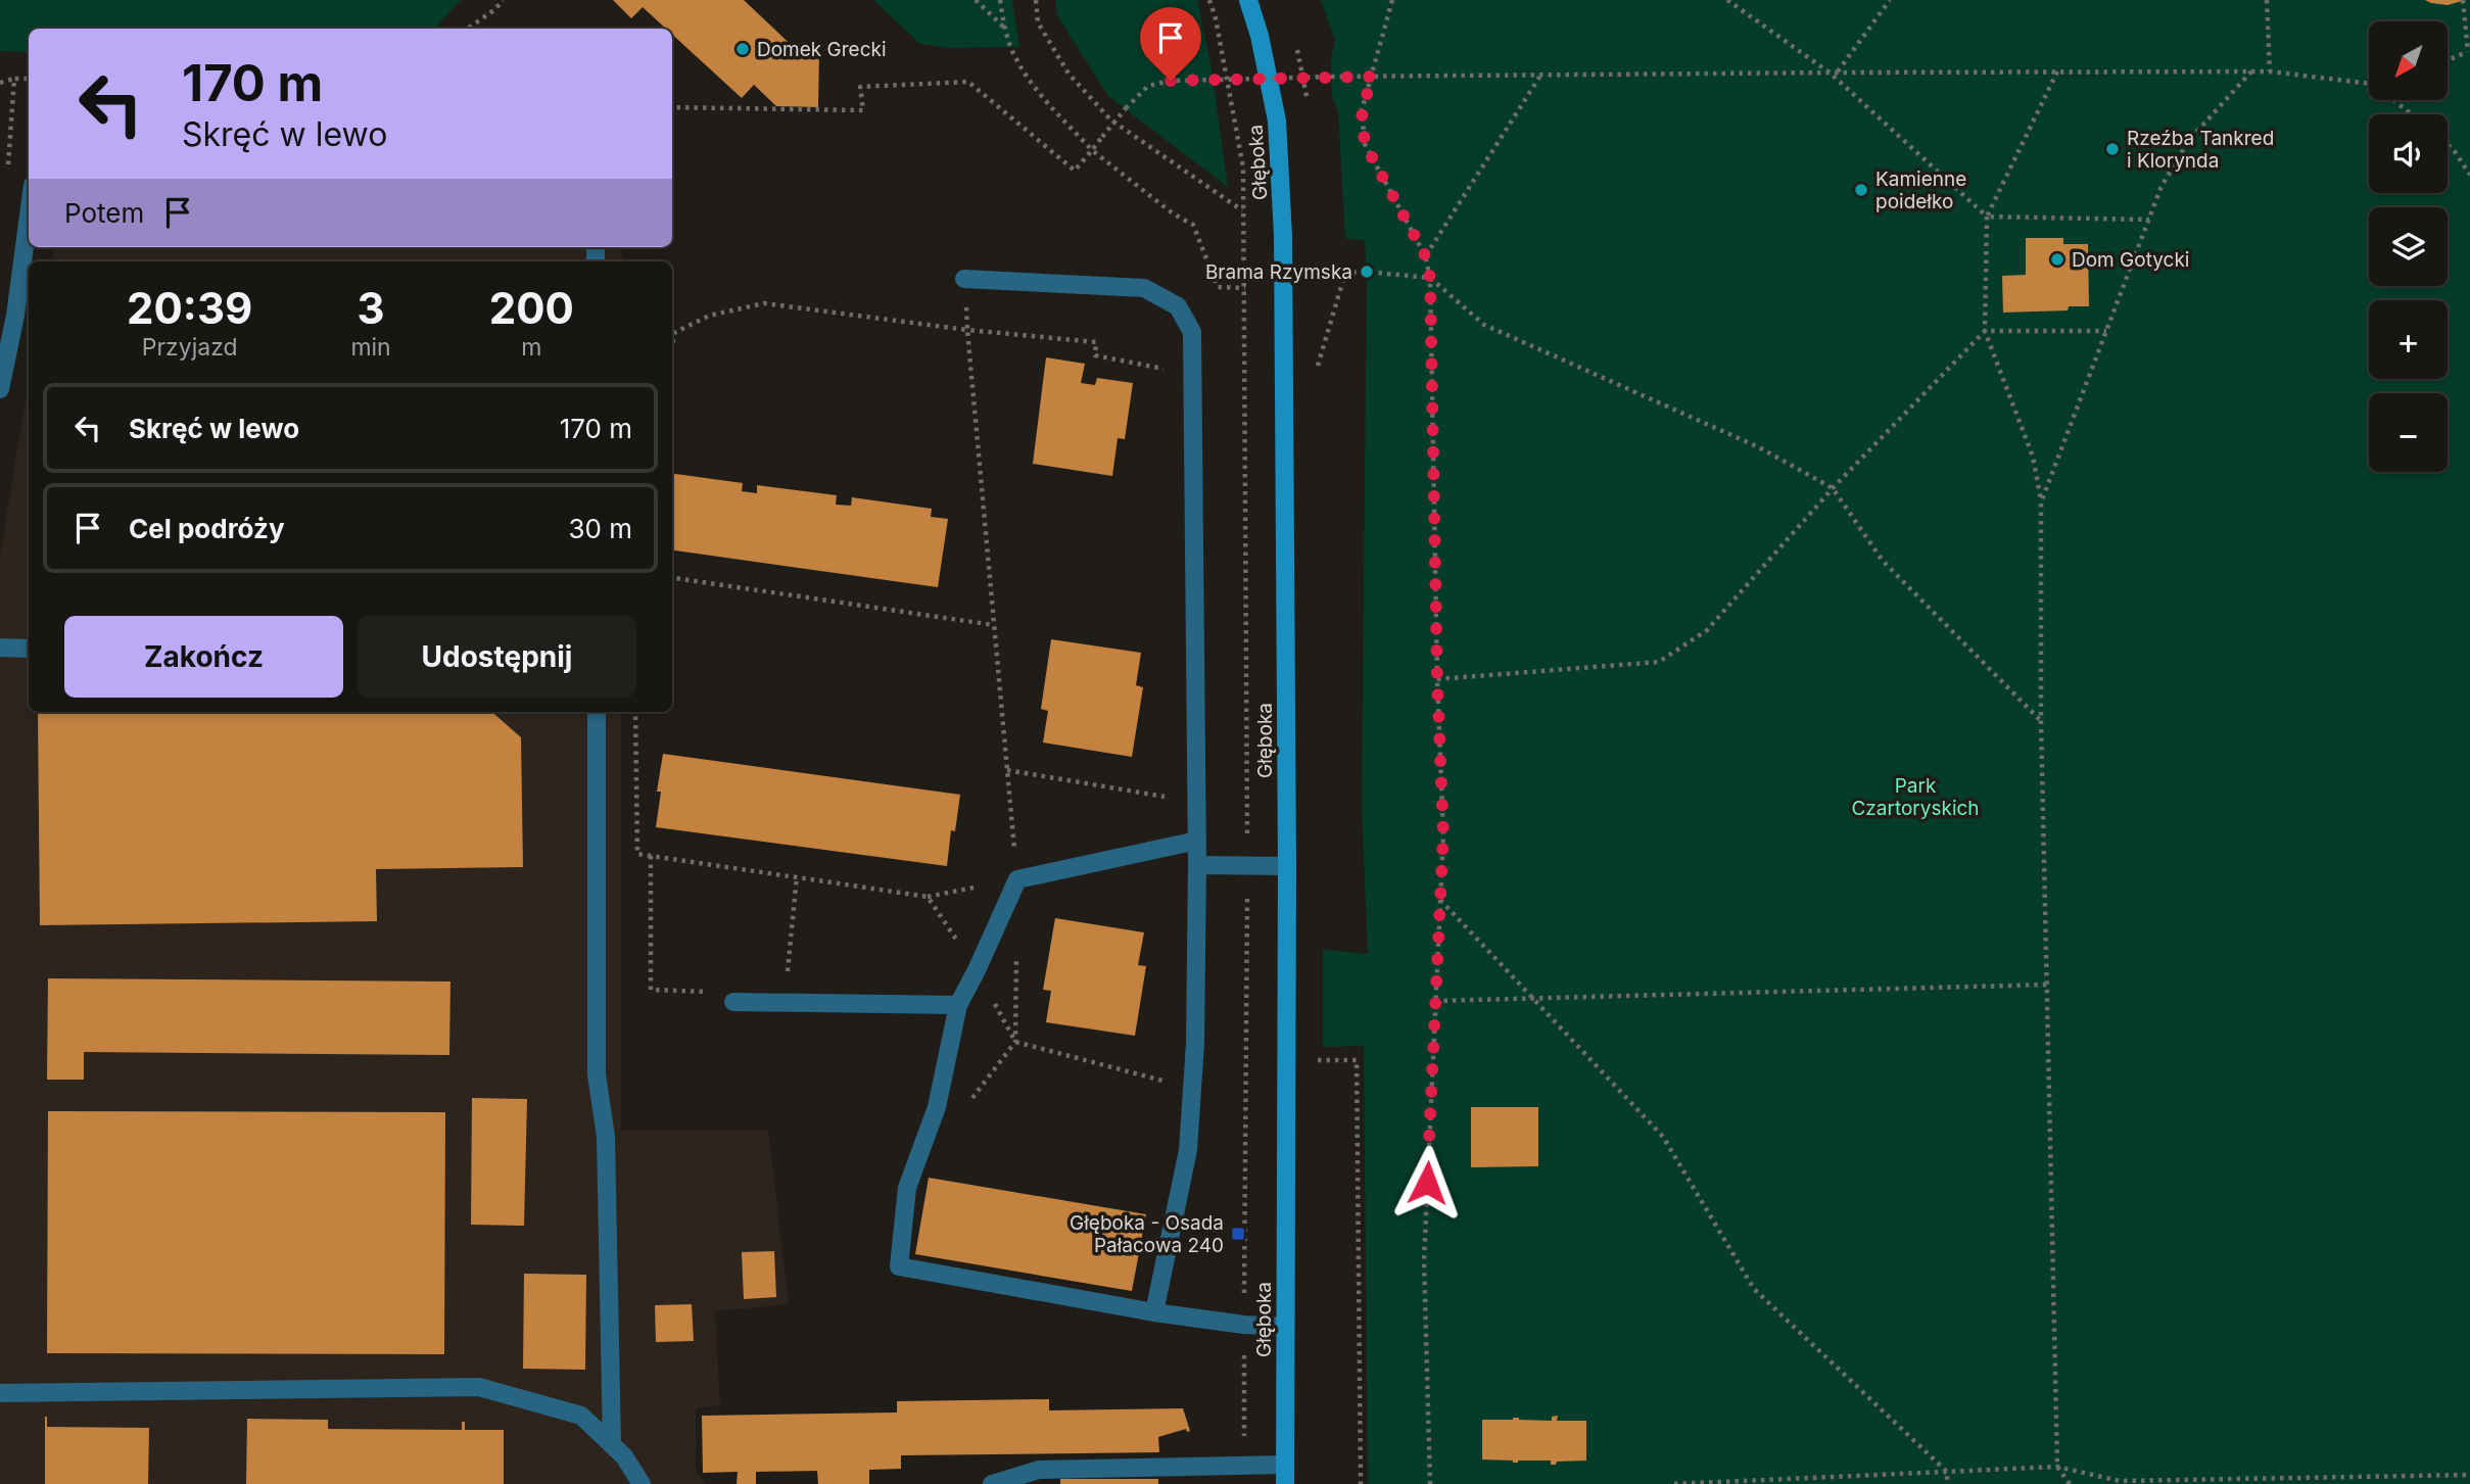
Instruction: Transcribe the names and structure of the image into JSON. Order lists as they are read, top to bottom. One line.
{"streets":{"main road":["Głęboka"]},"parks":["Park Czartoryskich"],"places":{"other":["Domek Grecki","Rzeźba Tankred i Klorynda","Kamienne poidełko","Dom Gotycki","Brama Rzymska"],"transit":["Głęboka - Osada Pałacowa 240"]},"north":"bottom left","page":{"map_buttons":["+","−"],"turn":["170 m","Skręć w lewo"],"then":"Potem","eta":["20:39","Przyjazd","3","min","200","m"],"list":[{"name":"Skręć w lewo","value":"170 m"},{"name":"Cel podróży","value":"30 m"}],"buttons":["Zakończ","Udostępnij"]}}
